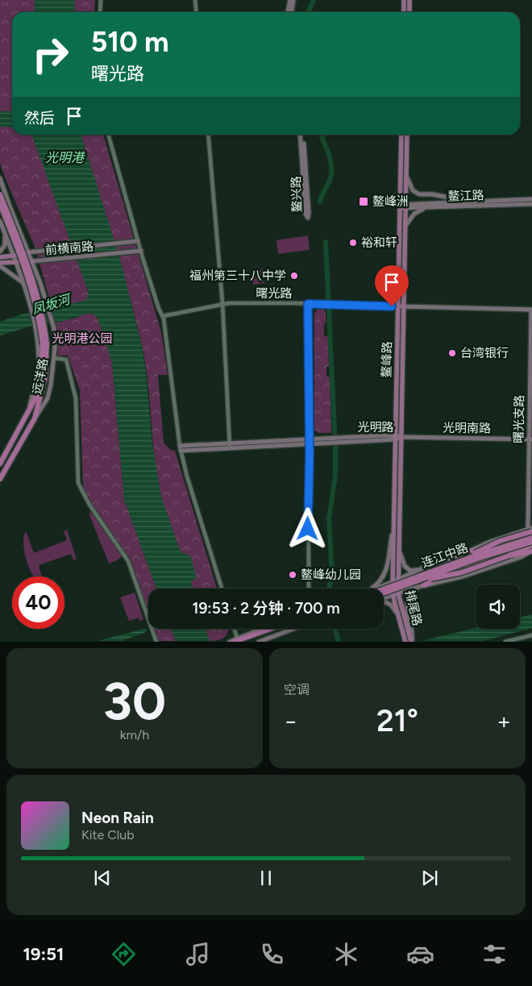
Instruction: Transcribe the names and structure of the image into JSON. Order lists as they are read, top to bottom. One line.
{"streets":{"highway":["远洋路","连江中路"],"main road":["鳌兴路","鳌江路","前横南路","曙光路","鳌峰路","曙光支路","光明路","光明南路","排尾路"]},"crossings":[["鳌江路","鳌峰路"],["前横南路","远洋路"],["曙光路","鳌峰路"],["曙光路","曙光支路"],["鳌峰路","光明路"],["鳌峰路","光明南路"],["鳌峰路","排尾路"],["曙光支路","光明南路"],["光明路","光明南路"]],"water":["光明港","凤坂河"],"parks":["光明港公园"],"places":{"transit":["鳌峰洲"],"other":["裕和轩","福州第三十八中学","台湾银行","鳌峰幼儿园"]},"page":{"turn":["510 m","曙光路"],"then":"然后","limit":"40","trip":"19:53 · 2 分钟 · 700 m","tile":[["30","km/h"],"空调"],"heat":["−","21°","+"],"song":["Neon Rain","Kite Club"],"tabs":"19:51"}}
